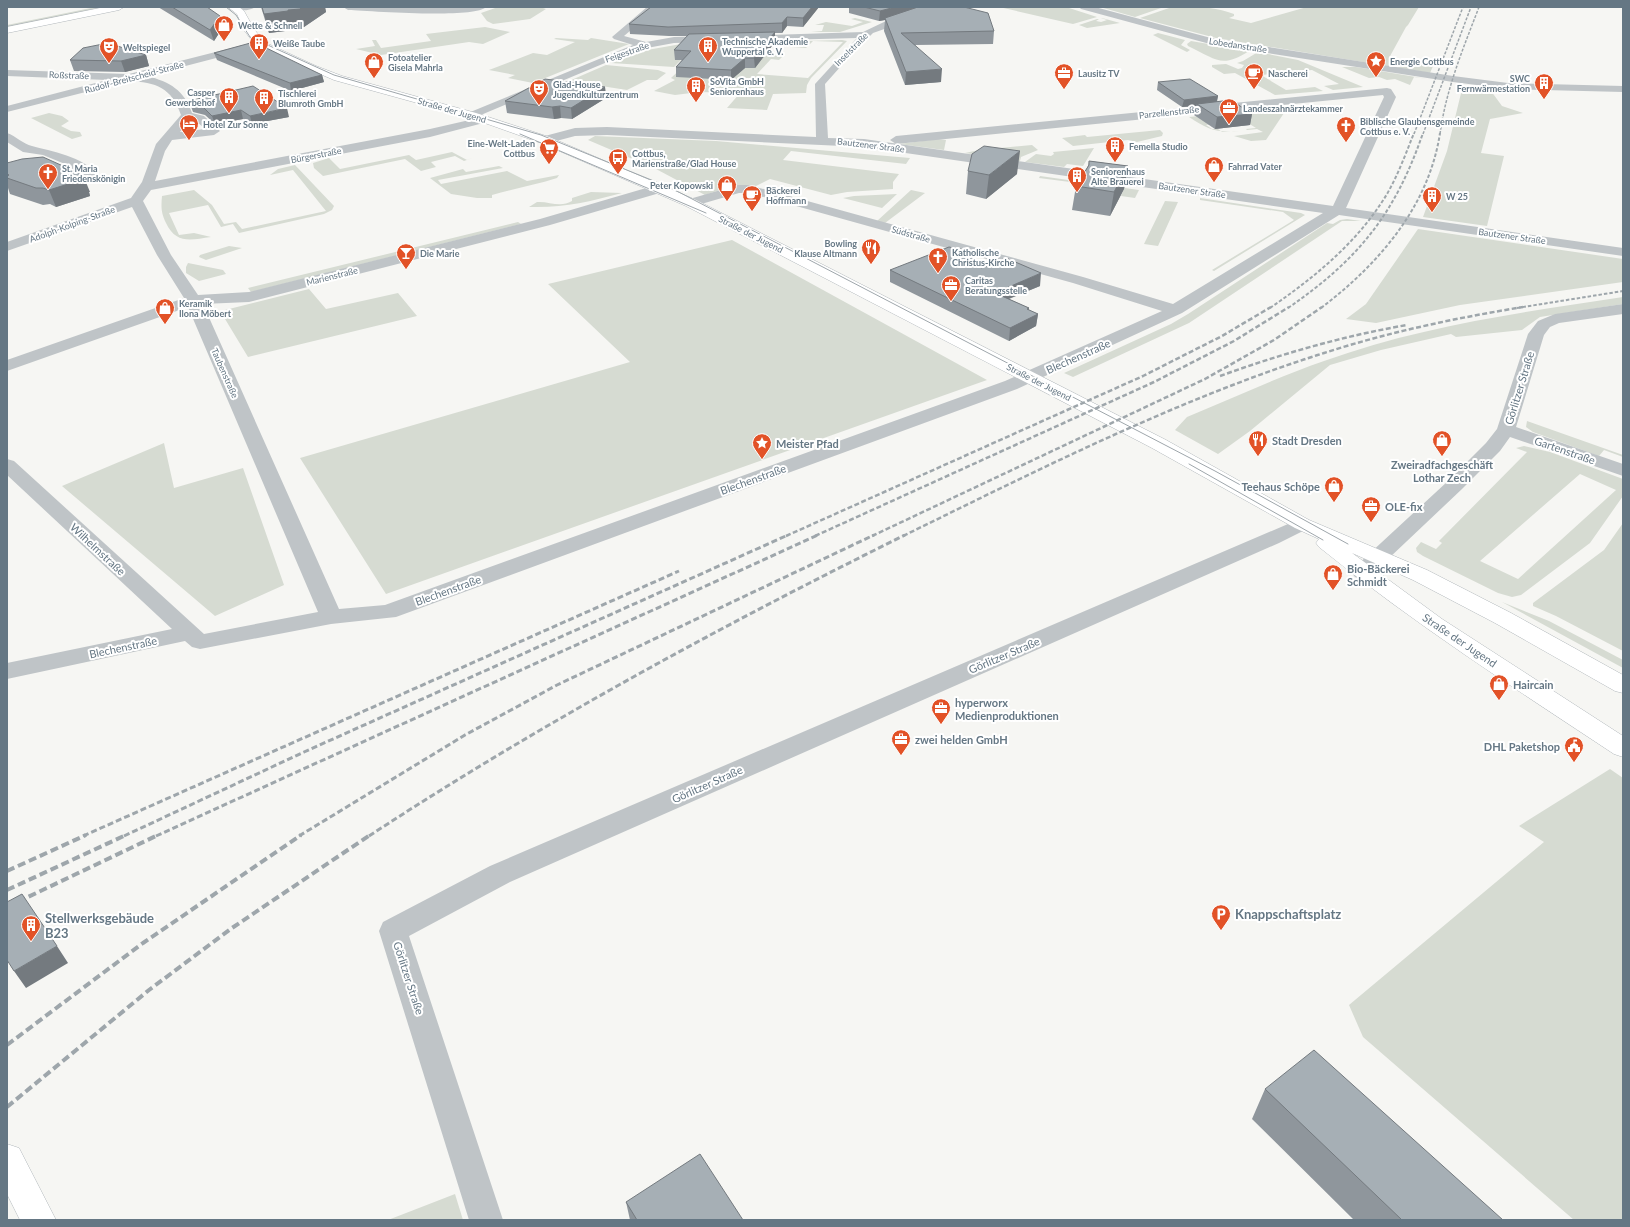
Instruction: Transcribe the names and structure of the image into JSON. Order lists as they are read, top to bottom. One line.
{"streets":{"main road":["Straße der Jugend"],"street":["Lobedanstraße","Inselstraße","Feigestraße","Roßstraße","Rudolf-Breitscheid-Straße","Parzellenstraße","Bautzener Straße","Bürgerstraße","Adolph-Kolping-Straße","Südstraße","Marienstraße","Blechenstraße","Taubenstraße","Görlitzer Straße","Gartenstraße","Wilhelmstraße"]},"crossings":[["Inselstraße","Bautzener Straße"],["Feigestraße","Straße der Jugend"],["Roßstraße","Rudolf-Breitscheid-Straße"],["Rudolf-Breitscheid-Straße","Straße der Jugend"],["Straße der Jugend","Bautzener Straße"],["Straße der Jugend","Bürgerstraße"],["Straße der Jugend","Südstraße"],["Straße der Jugend","Marienstraße"],["Straße der Jugend","Blechenstraße"],["Straße der Jugend","Görlitzer Straße"],["Parzellenstraße","Bautzener Straße"],["Bautzener Straße","Blechenstraße"],["Adolph-Kolping-Straße","Taubenstraße"],["Südstraße","Blechenstraße"],["Marienstraße","Taubenstraße"],["Blechenstraße","Taubenstraße"],["Blechenstraße","Wilhelmstraße"],["Görlitzer Straße","Gartenstraße"]],"places":{"shop":["Wette & Schnell","Fotoatelier Gisela Mahrla","Fahrrad Vater","Peter Kopowski","Keramik Ilona Möbert","Zweiradfachgeschäft Lothar Zech","Teehaus Schöpe","Bio-Bäckerei Schmidt","Haircain"],"building":["Weiße Taube","Technische Akademie Wuppertal e. V.","SWC Fernwärmestation","SoVita GmbH Seniorenhaus","Casper Gewerbehof","Tischlerei Blumroth GmbH","Femella Studio","Seniorenhaus Alte Brauerei","W 25","Stellwerksgebäude B23"],"theatre":["Weltspiegel","Glad-House Jugendkulturzentrum"],"place":["Energie Cottbus","Meister Pfad"],"office":["Lausitz TV","Landeszahnärztekammer","Caritas Beratungsstelle","OLE-fix","hyperworx Medienproduktionen","zwei helden GmbH"],"cafe":["Nascherei","Bäckerei Hoffmann"],"hotel":["Hotel Zur Sonne"],"church":["Biblische Glaubensgemeinde Cottbus e. V.","St. Maria Friedenskönigin","Katholische Christus-Kirche"],"supermarket":["Eine-Welt-Laden Cottbus"],"bus stop":["Cottbus, Marienstraße/Glad House"],"restaurant":["Bowling Klause Altmann","Stadt Dresden"],"bar":["Die Marie"],"public building":["DHL Paketshop"],"parking":["Knappschaftsplatz"]}}
